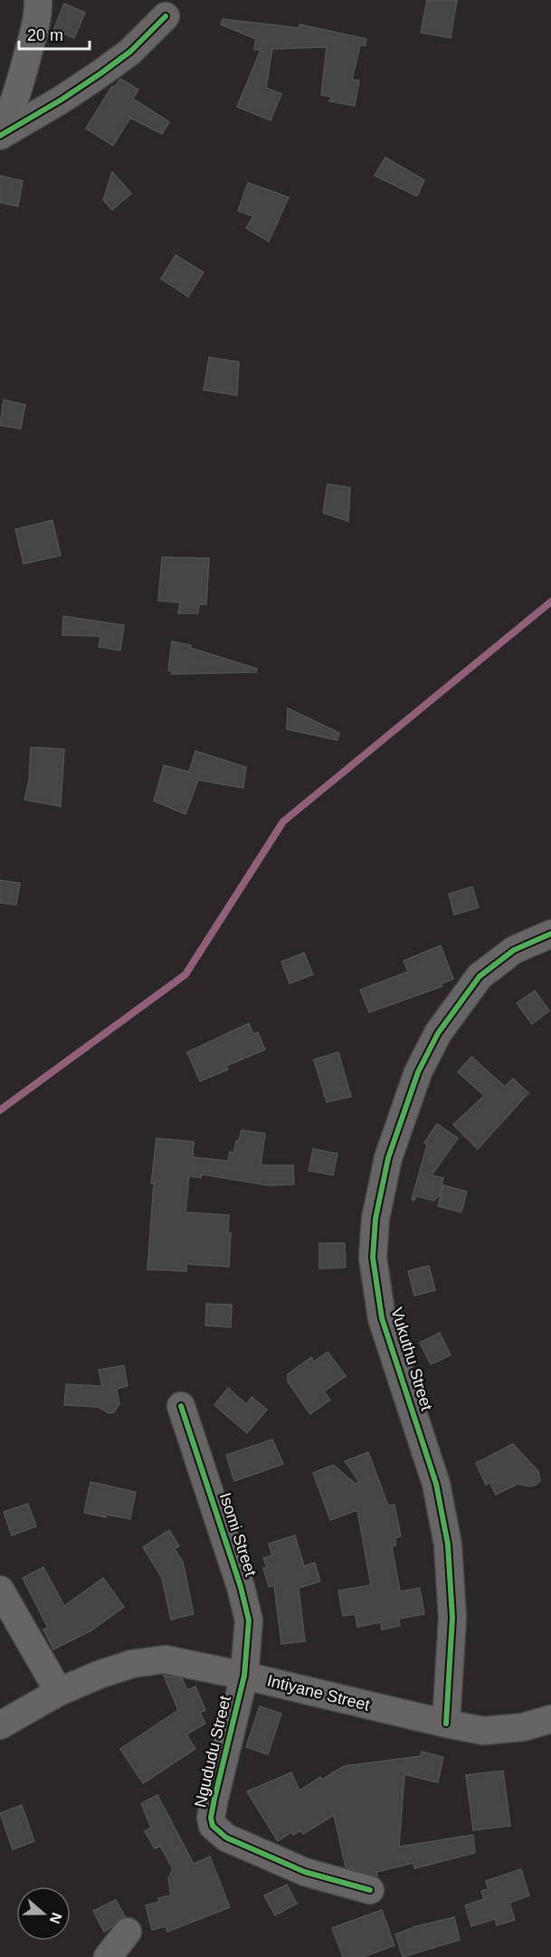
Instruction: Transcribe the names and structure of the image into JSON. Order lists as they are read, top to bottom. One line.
{"streets":{"street":["Vukuthu Street","Isomi Street","Intiyane Street","Ngududu Street"]},"crossings":[["Vukuthu Street","Intiyane Street"],["Isomi Street","Intiyane Street"],["Isomi Street","Ngududu Street"],["Intiyane Street","Ngududu Street"]],"scale_bar":"20 m","north":"right"}
